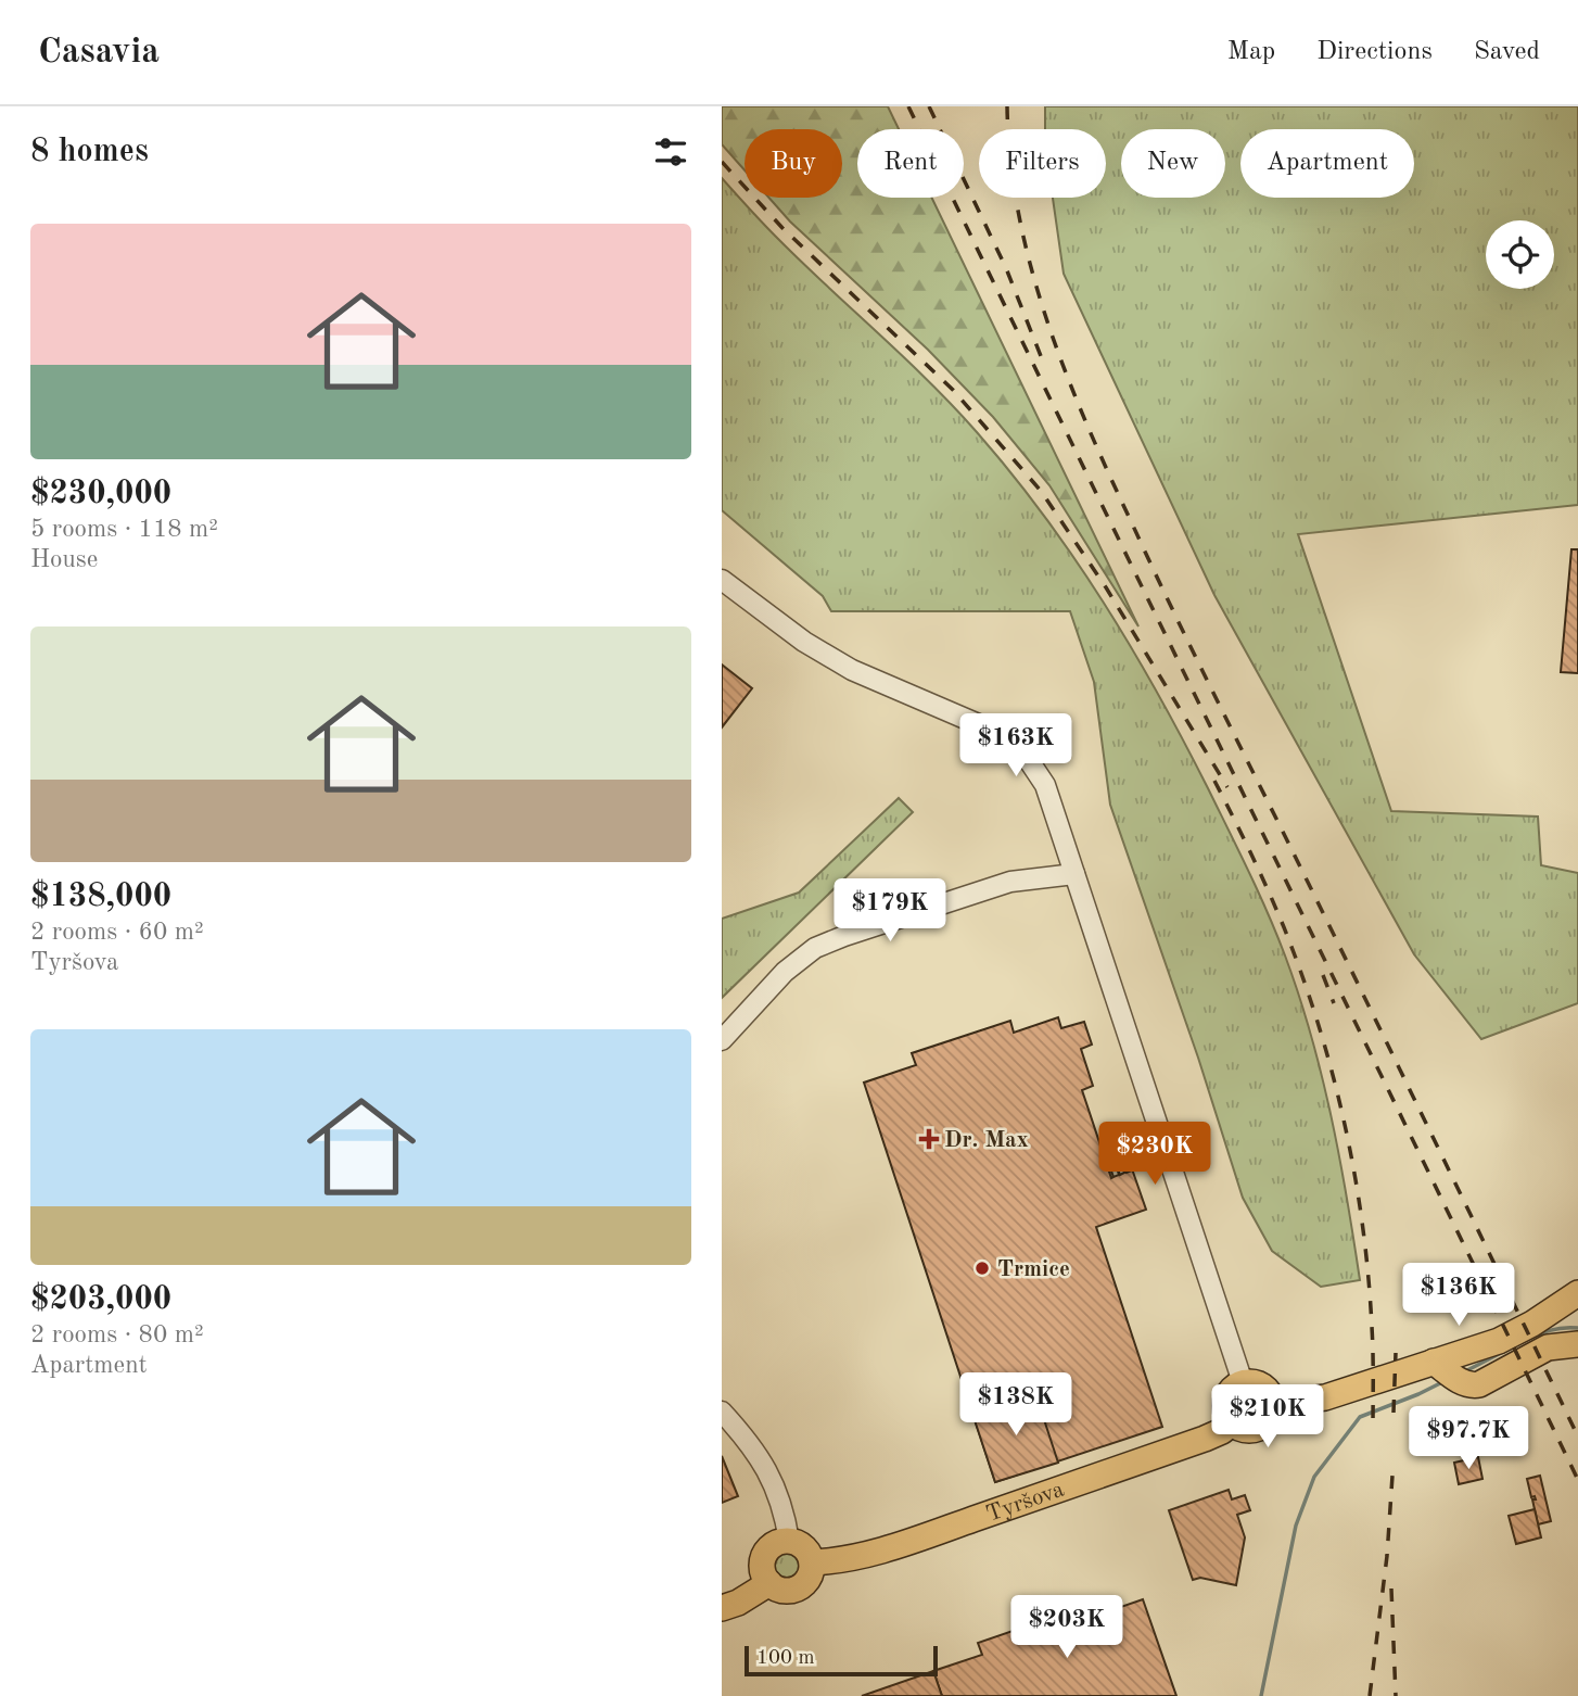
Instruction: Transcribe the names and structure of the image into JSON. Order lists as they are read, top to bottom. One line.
{"streets":{"main road":["Tyršova"]},"places":{"health":["Dr. Max"],"other":["Trmice"]},"scale_bar":"100 m","page":{"header":"Casavia","nav":["Map","Directions","Saved"],"heading":"8 homes","chip":["Buy","Rent","Filters","New","Apartment"],"list":[{"name":"$230,000","note":"5 rooms · 118 m² · House"},{"name":"$138,000","note":"2 rooms · 60 m² · Tyršova"},{"name":"$203,000","note":"2 rooms · 80 m² · Apartment"}],"price":["$163K","$179K","$230K","$136K","$138K","$210K","$97.7K","$203K"],"scale":"100 m"}}
